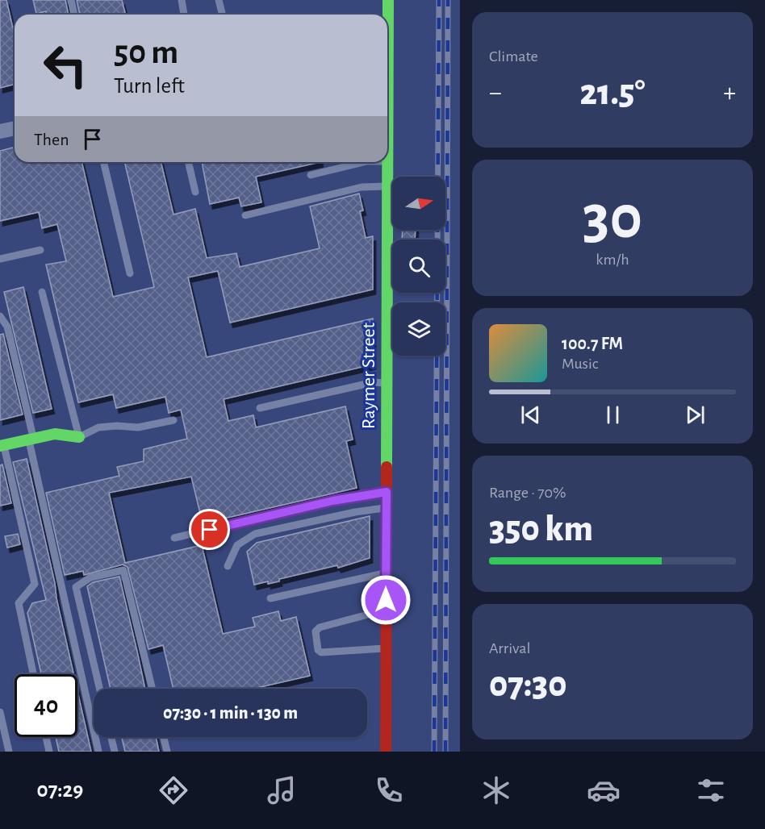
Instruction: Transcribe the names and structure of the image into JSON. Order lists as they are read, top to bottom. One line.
{"streets":{"street":["Raymer Street"]},"north":"right","page":{"tile":["Climate",["30","km/h"],["Range · 70%","350 km"],["Arrival","07:30"]],"turn":["50 m","Turn left"],"heat":["−","21.5°","+"],"then":"Then","song":["100.7 FM","Music"],"limit":"40","trip":"07:30 · 1 min · 130 m","tabs":"07:29"}}
